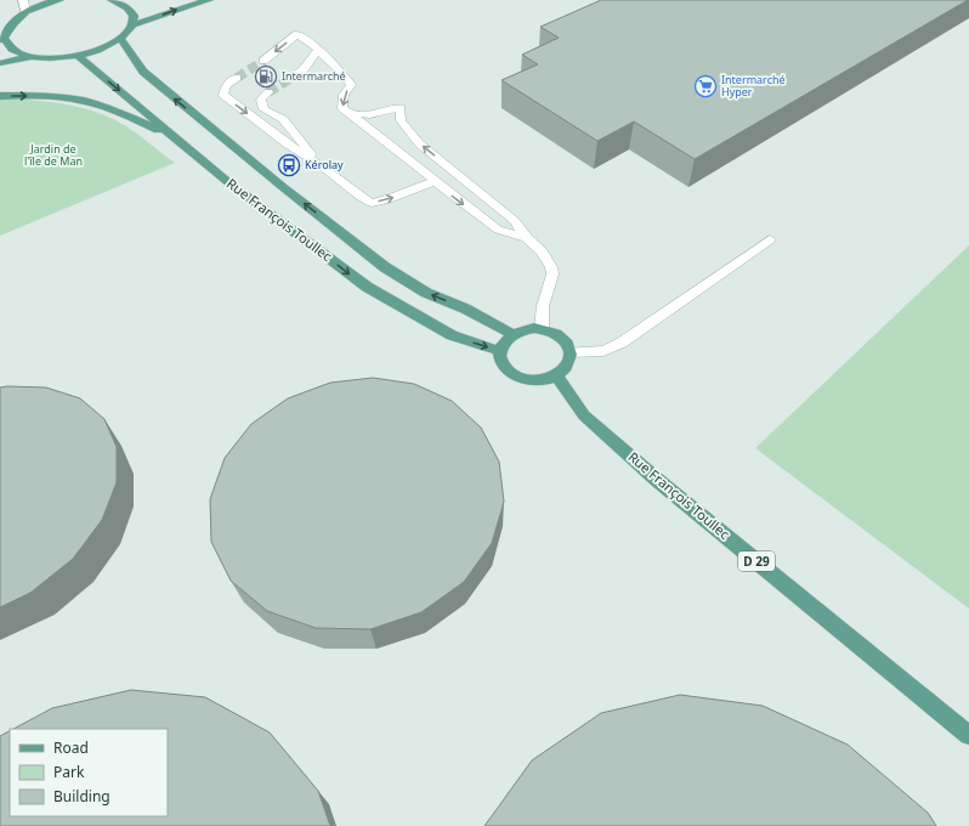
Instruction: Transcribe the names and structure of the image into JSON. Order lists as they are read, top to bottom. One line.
{"streets":{"main road":["Rue François Toullec","D 29"]},"parks":["Jardin de l'île de Man"],"places":{"fuel station":["Intermarché"],"supermarket":["Intermarché Hyper"],"bus stop":["Kérolay"]},"legend":["Road","Park","Building"]}
